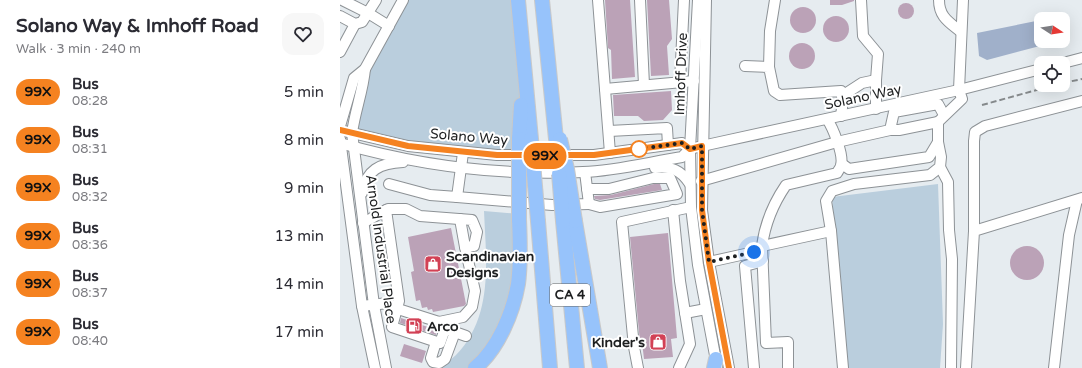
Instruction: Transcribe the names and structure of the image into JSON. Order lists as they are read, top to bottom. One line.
{"streets":{"highway":["CA 4"],"street":["Imhoff Drive","Solano Way","Arnold Industrial Place"]},"crossings":[["Imhoff Drive","Solano Way"],["Solano Way","Arnold Industrial Place"]],"places":{"shop":["Scandinavian Designs","Kinder's"],"fuel station":["Arco"]},"lines":["bus line 99X"],"north":"right","page":{"heading":["Solano Way & Imhoff Road","Walk · 3 min · 240 m"],"on_map":"99X","list":[{"mark":"99X","name":"Bus","note":"08:28","value":"5 min"},{"mark":"99X","name":"Bus","note":"08:31","value":"8 min"},{"mark":"99X","name":"Bus","note":"08:32","value":"9 min"},{"mark":"99X","name":"Bus","note":"08:36","value":"13 min"},{"mark":"99X","name":"Bus","note":"08:37","value":"14 min"},{"mark":"99X","name":"Bus","note":"08:40","value":"17 min"}]}}
